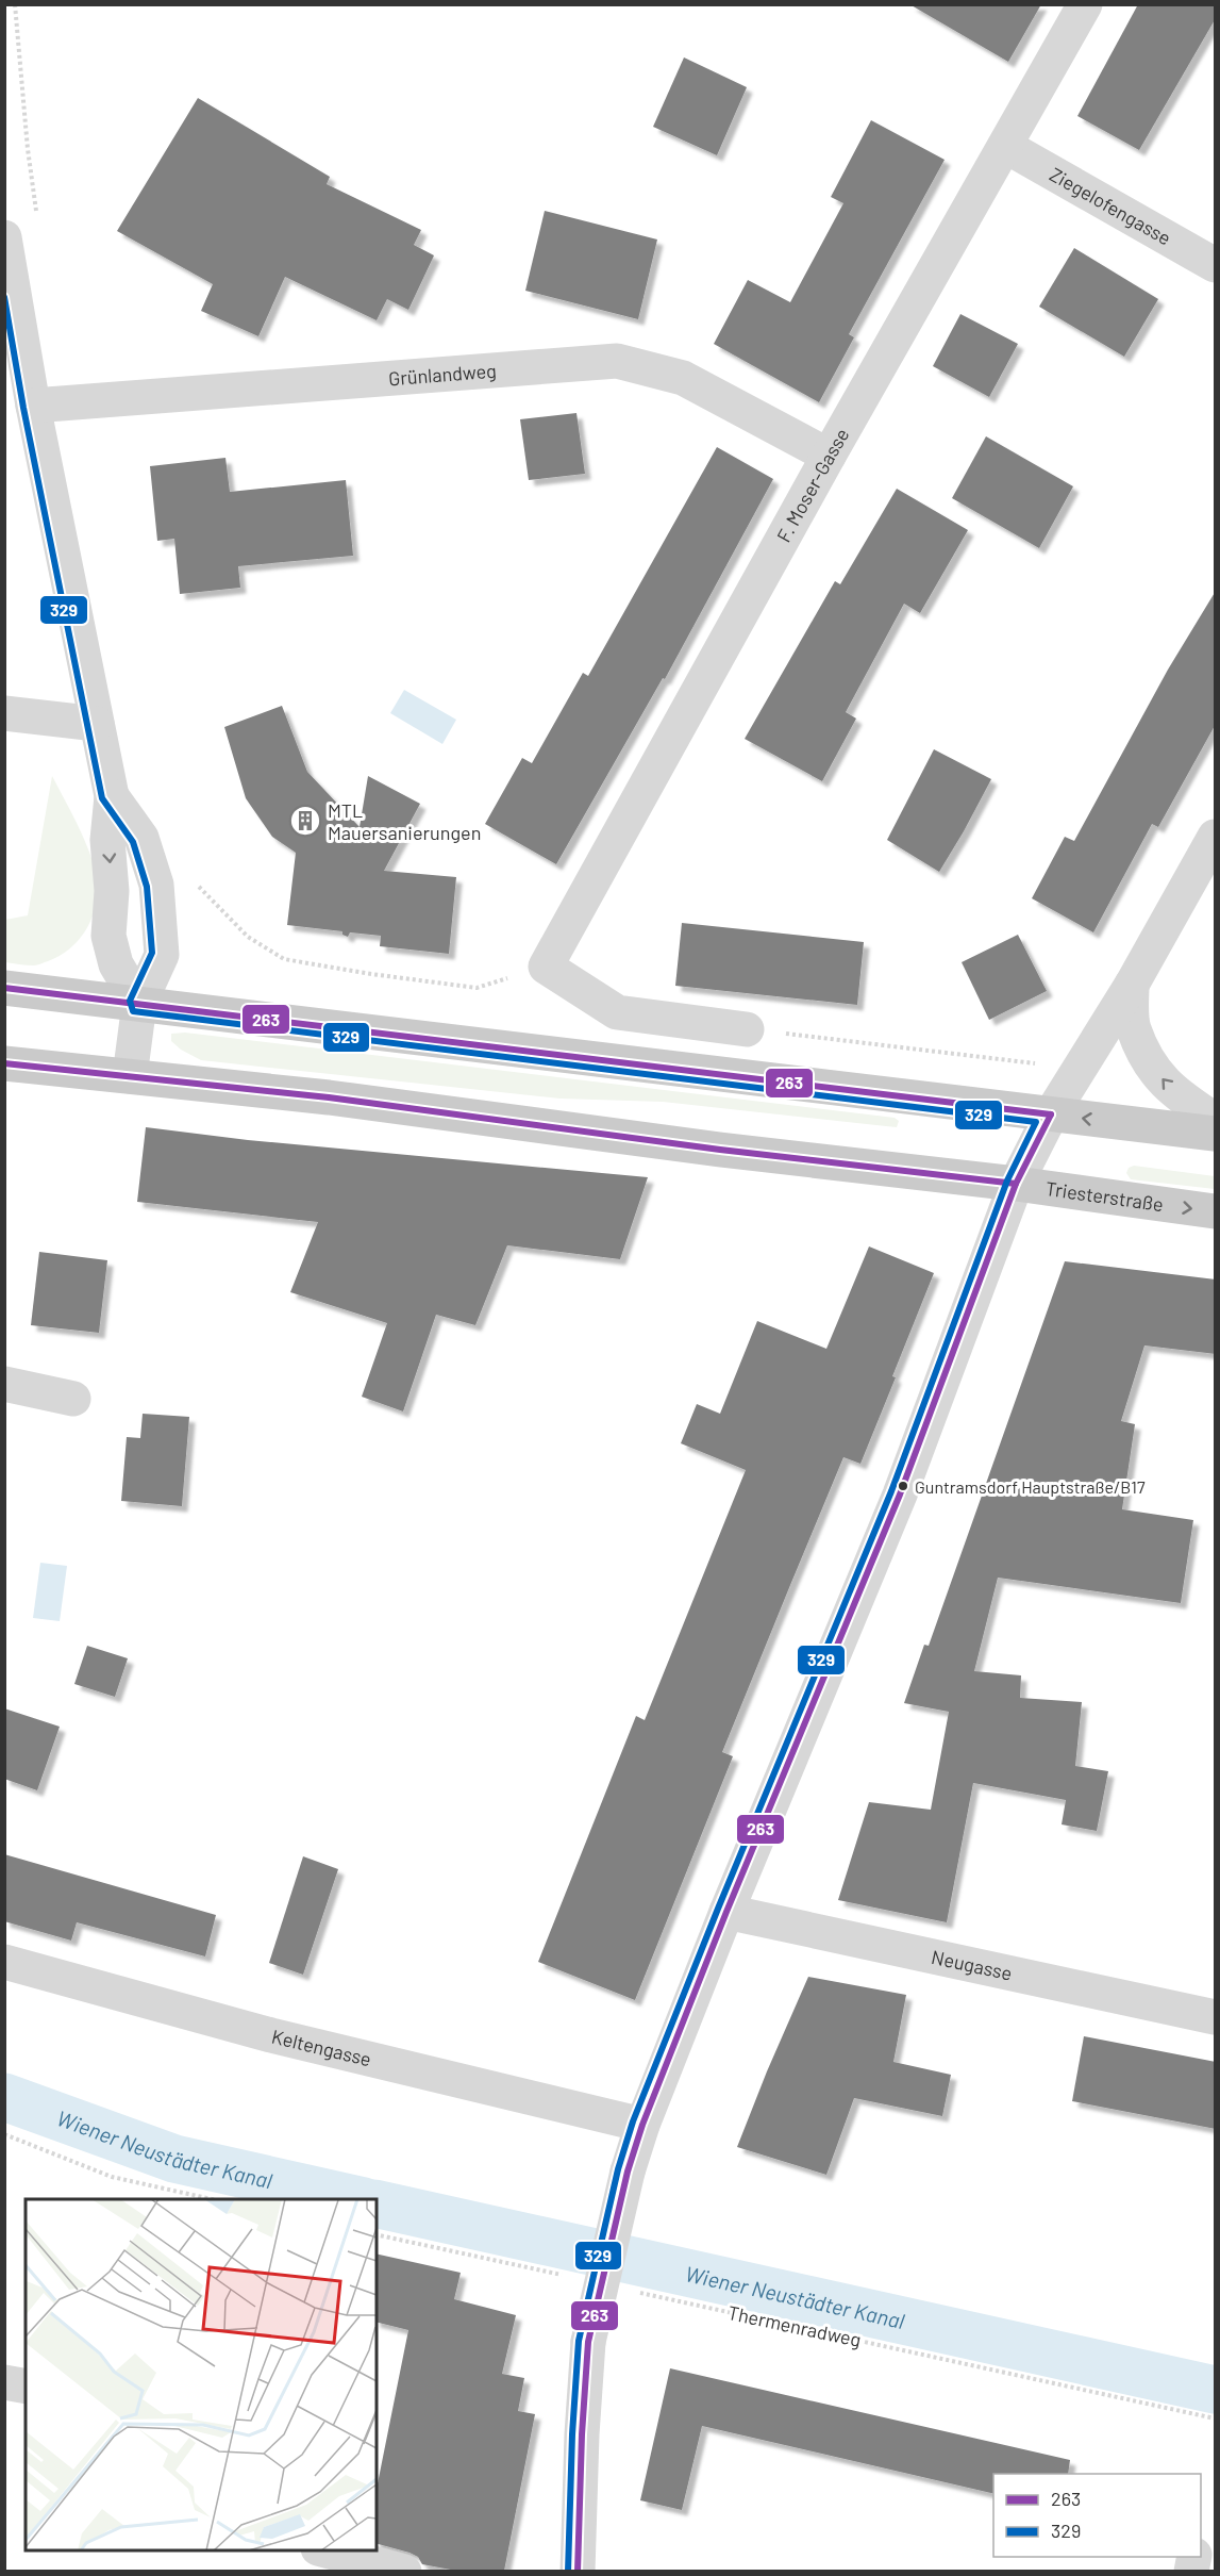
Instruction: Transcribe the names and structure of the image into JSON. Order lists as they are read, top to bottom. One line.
{"streets":{"main road":["Triesterstraße"],"street":["Ziegelofengasse","Grünlandweg","F. Moser-Gasse","Neugasse","Keltengasse"],"path":["Thermenradweg"]},"crossings":[["Ziegelofengasse","F. Moser-Gasse"],["Grünlandweg","F. Moser-Gasse"]],"water":["Wiener Neustädter Kanal"],"places":{"building":["MTL Mauersanierungen"],"other":["Guntramsdorf Hauptstraße/B17"]},"lines":["transit line 329","transit line 263"],"legend":["263","329"]}
